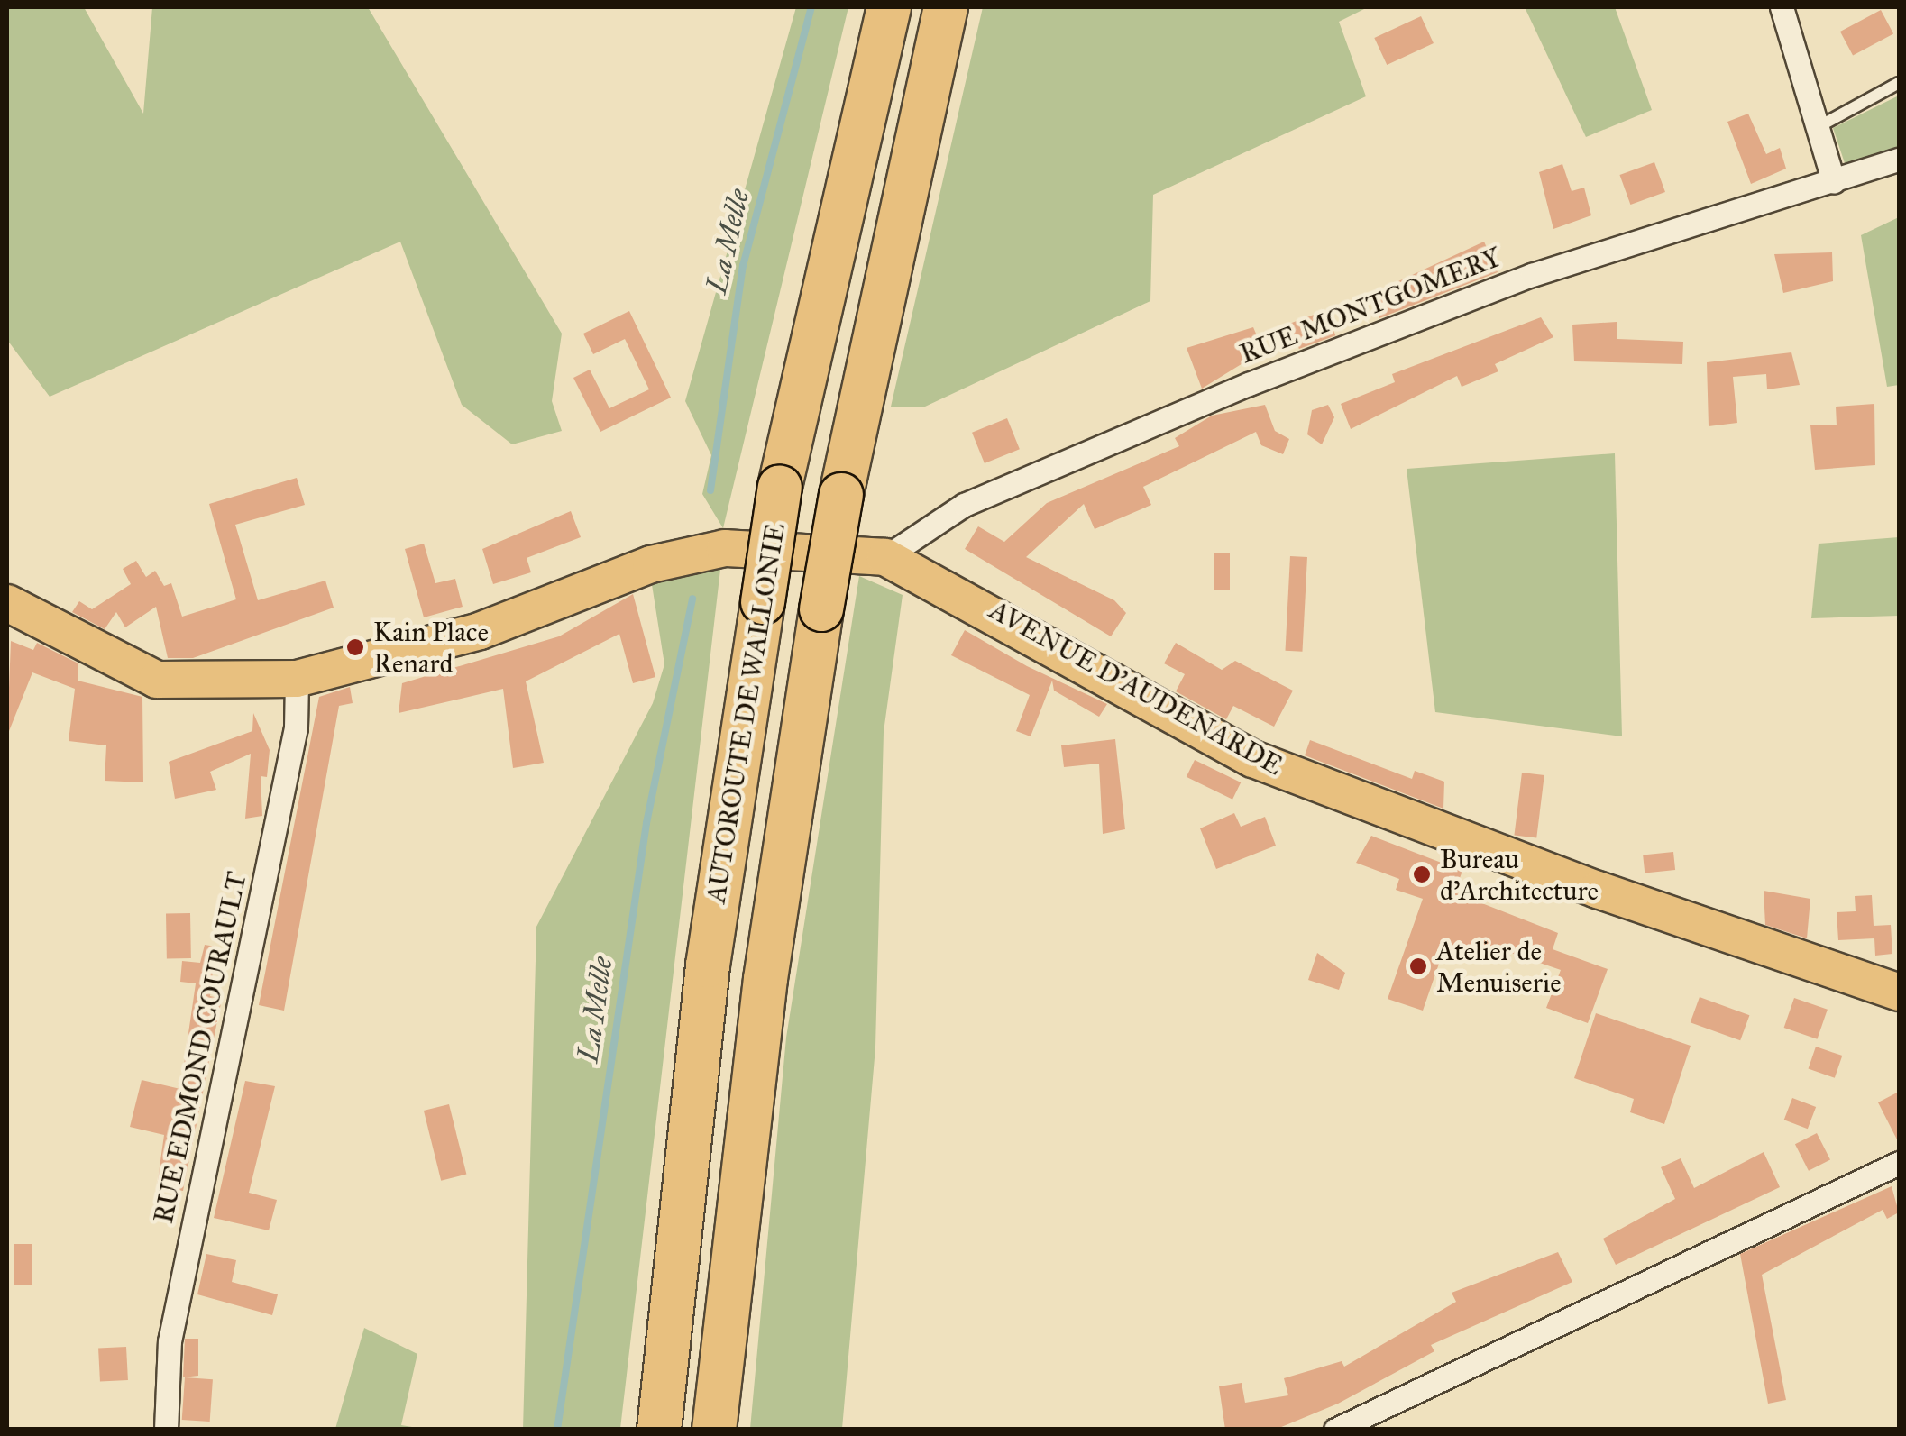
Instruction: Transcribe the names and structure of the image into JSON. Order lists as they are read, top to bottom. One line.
{"streets":{"highway":["AUTOROUTE DE WALLONIE"],"main road":["AVENUE D'AUDENARDE"],"street":["RUE MONTGOMERY","RUE EDMOND COURAULT"]},"crossings":[["RUE MONTGOMERY","AVENUE D'AUDENARDE"]],"water":["La Melle"],"places":["Kain Place Renard","Bureau d'Architecture","Atelier de Menuiserie"]}
